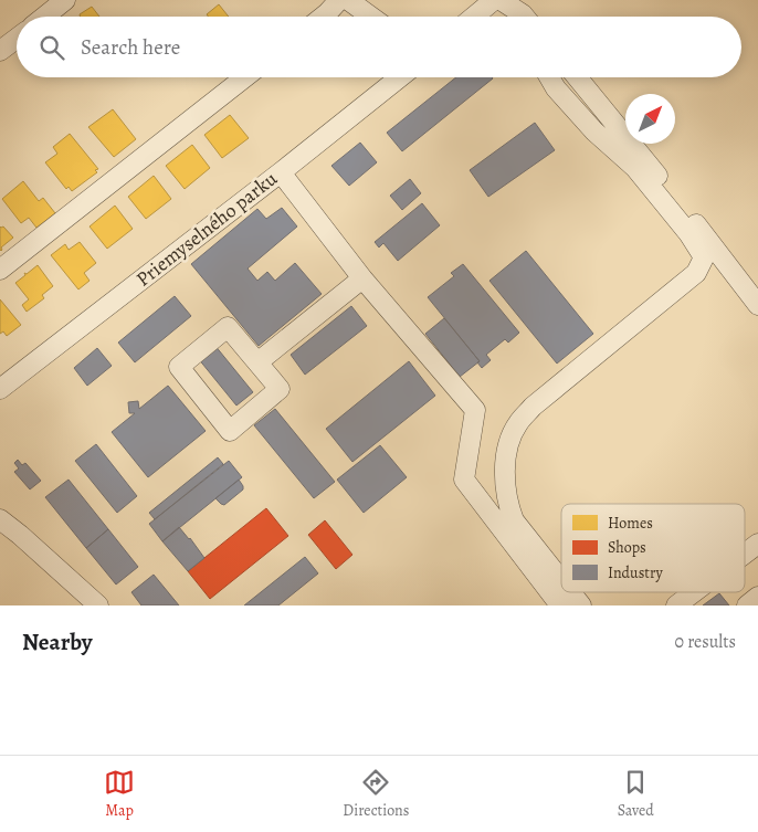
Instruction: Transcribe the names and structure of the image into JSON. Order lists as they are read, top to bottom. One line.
{"streets":{"street":["Priemyselného parku"]},"legend":["Homes","Shops","Industry"],"north":"top right","page":{"search":"Search here","heading":["Nearby","0 results"],"nav":["Map","Directions","Saved"]}}
